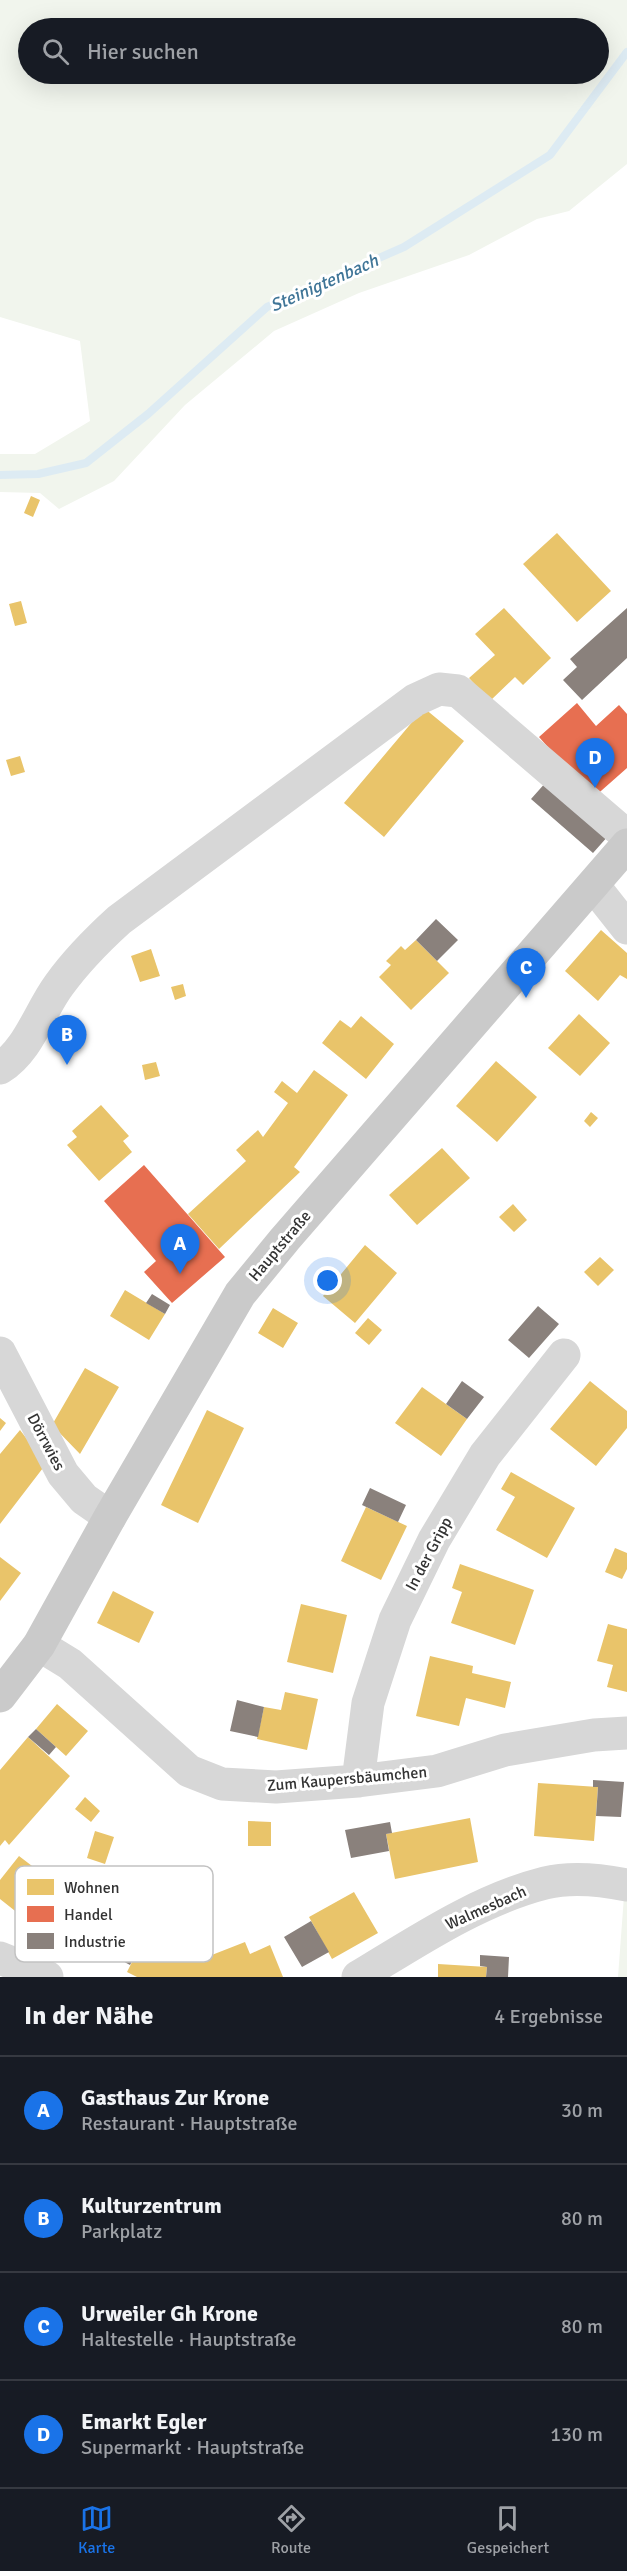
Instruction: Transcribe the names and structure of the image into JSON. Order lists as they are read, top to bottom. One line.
{"streets":{"main road":["Hauptstraße"],"street":["Dörrwies","In der Gripp","Zum Kaupersbäumchen","Walmesbach"]},"crossings":[["Hauptstraße","Dörrwies"],["Hauptstraße","Zum Kaupersbäumchen"],["In der Gripp","Zum Kaupersbäumchen"]],"water":["Steinigtenbach"],"legend":["Wohnen","Handel","Industrie"],"page":{"search":"Hier suchen","pins":["D","C","B","A"],"heading":["In der Nähe","4 Ergebnisse"],"list":[{"mark":"A","name":"Gasthaus Zur Krone","note":"Restaurant · Hauptstraße","value":"30 m"},{"mark":"B","name":"Kulturzentrum","note":"Parkplatz","value":"80 m"},{"mark":"C","name":"Urweiler Gh Krone","note":"Haltestelle · Hauptstraße","value":"80 m"},{"mark":"D","name":"Emarkt Egler","note":"Supermarkt · Hauptstraße","value":"130 m"}],"nav":["Karte","Route","Gespeichert"]}}
